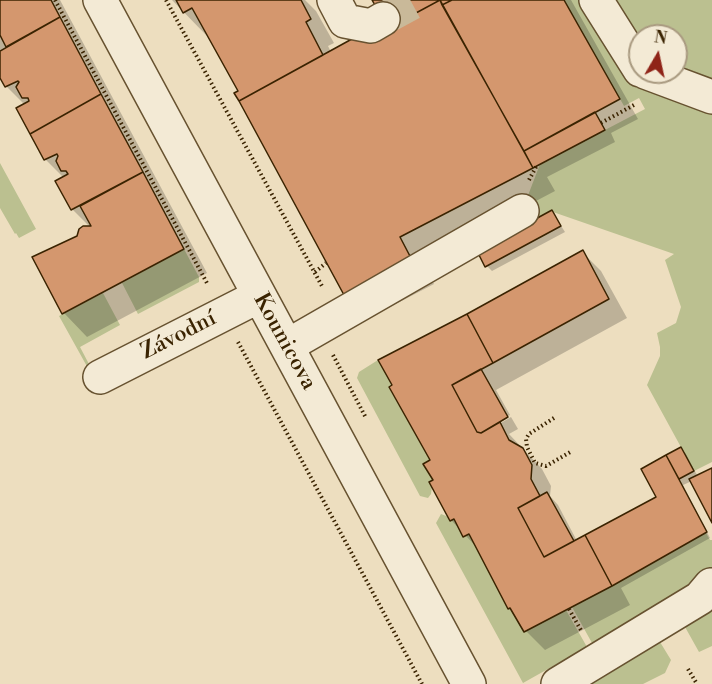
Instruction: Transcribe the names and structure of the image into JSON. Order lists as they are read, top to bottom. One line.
{"streets":{"street":["Závodní","Kounicova"]},"crossings":[["Závodní","Kounicova"]],"north":"top"}
